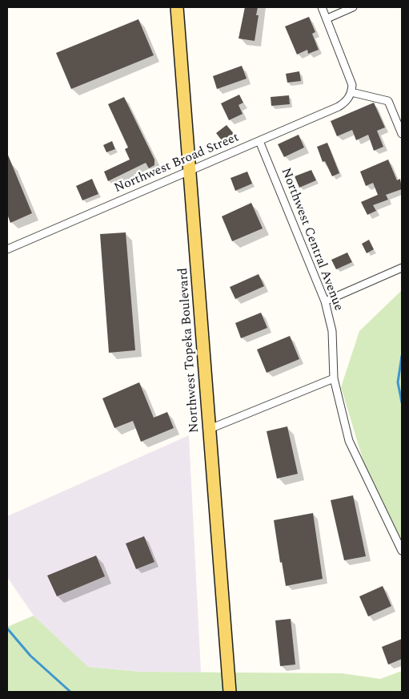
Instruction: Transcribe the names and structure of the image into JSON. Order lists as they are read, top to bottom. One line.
{"streets":{"main road":["Northwest Topeka Boulevard"],"street":["Northwest Broad Street","Northwest Central Avenue"]},"crossings":[["Northwest Broad Street","Northwest Central Avenue"],["Northwest Broad Street","Northwest Topeka Boulevard"]]}
